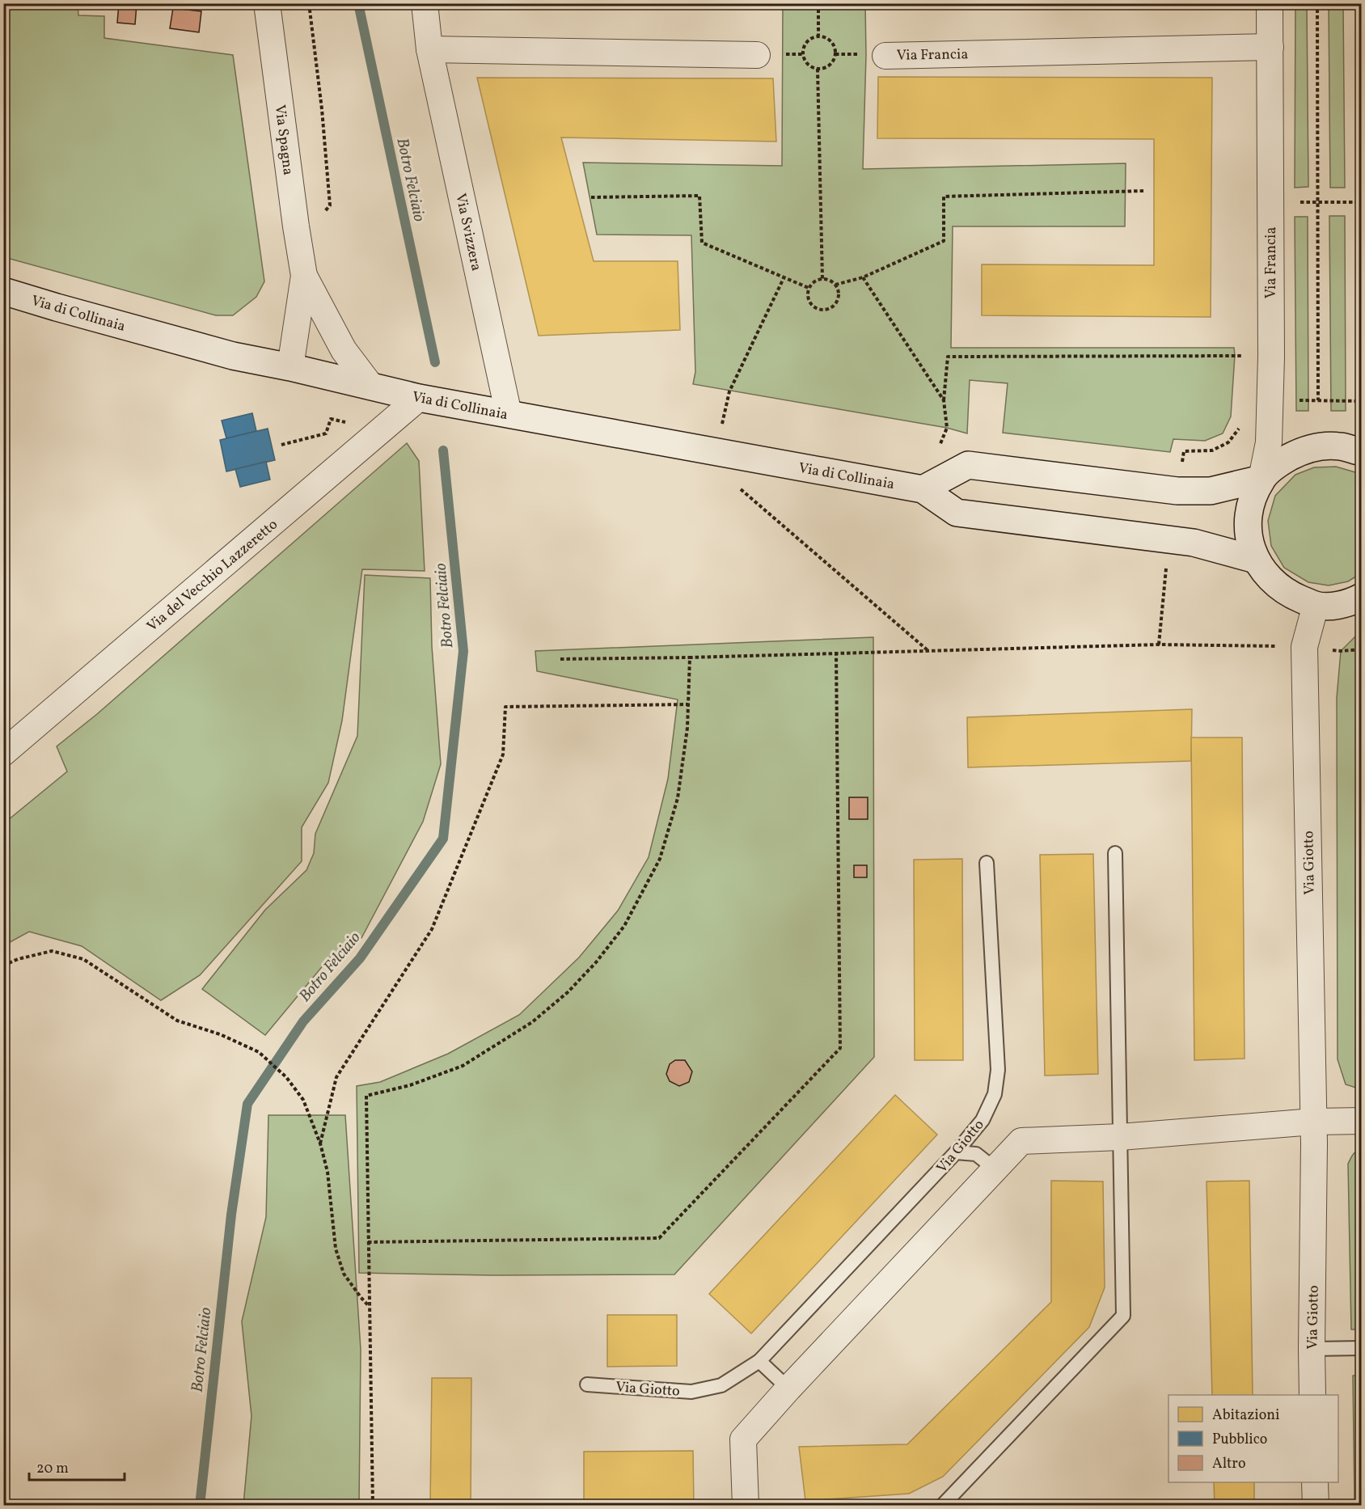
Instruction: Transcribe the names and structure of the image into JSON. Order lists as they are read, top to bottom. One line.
{"streets":{"street":["Via Francia","Via Spagna","Via Svizzera","Via di Collinaia","Via del Vecchio Lazzeretto","Via Giotto"]},"crossings":[["Via Spagna","Via di Collinaia"],["Via Svizzera","Via di Collinaia"],["Via di Collinaia","Via del Vecchio Lazzeretto"]],"water":["Botro Felciaio"],"legend":["Abitazioni","Pubblico","Altro"],"scale_bar":"20 m"}
